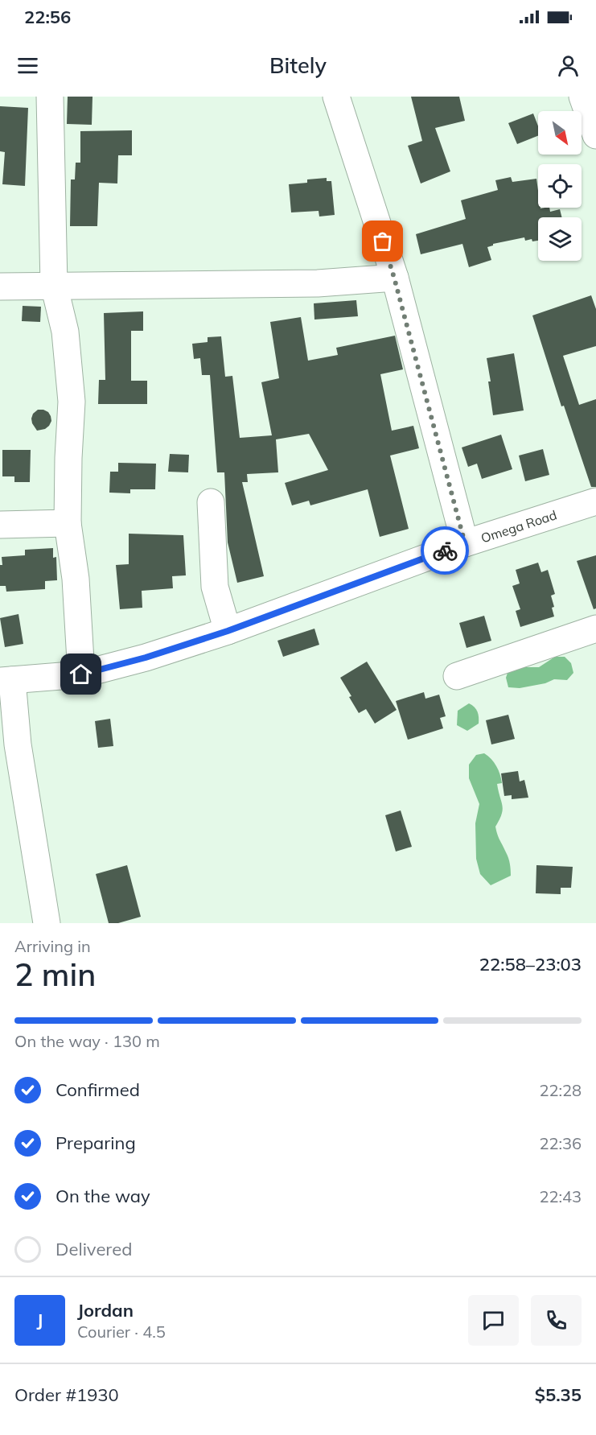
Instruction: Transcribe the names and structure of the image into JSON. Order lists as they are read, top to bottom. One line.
{"streets":{"street":["Omega Road"]},"north":"bottom right","page":{"status":"22:56","header":"Bitely","heading":["2 min","Arriving in","22:58–23:03"],"panel":["Jordan","Courier · 4.5","Order #1930","$5.35"],"bar":"On the way · 130 m","list":[["Confirmed","22:28"],["Preparing","22:36"],["On the way","22:43"],"Delivered"],"round":"J"}}
